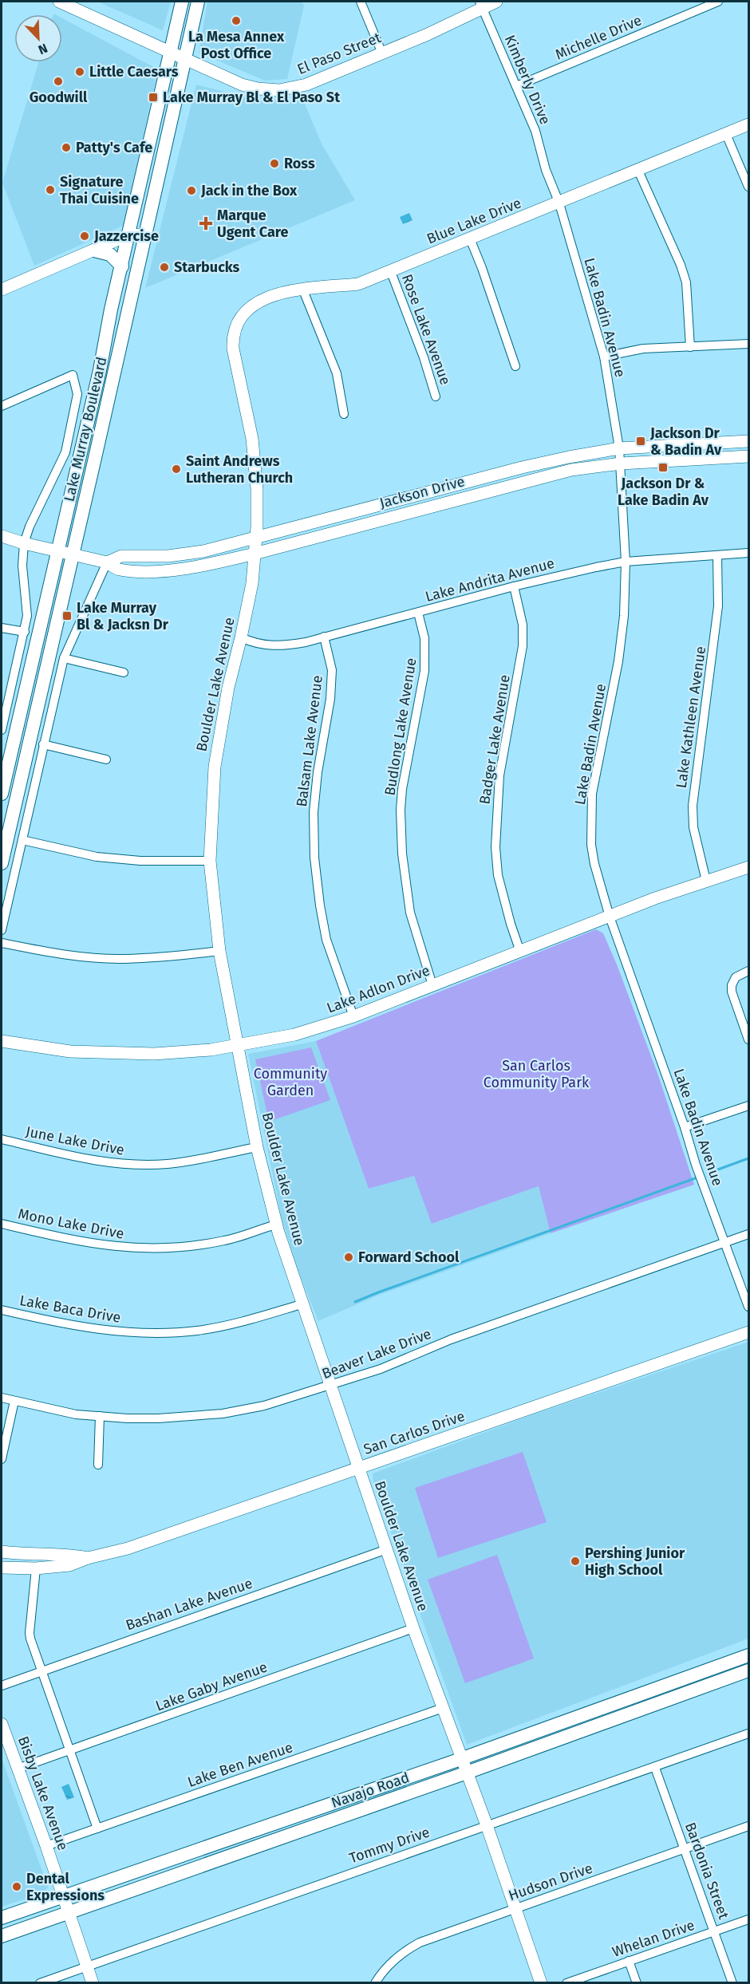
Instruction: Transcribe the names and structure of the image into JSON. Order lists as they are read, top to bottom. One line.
{"streets":{"main road":["Lake Murray Boulevard","Navajo Road"],"street":["Michelle Drive","El Paso Street","Kimberly Drive","Blue Lake Drive","Lake Badin Avenue","Rose Lake Avenue","Jackson Drive","Lake Andrita Avenue","Boulder Lake Avenue","Lake Kathleen Avenue","Budlong Lake Avenue","Badger Lake Avenue","Balsam Lake Avenue","Lake Adlon Drive","June Lake Drive","Mono Lake Drive","Lake Baca Drive","Beaver Lake Drive","San Carlos Drive","Bashan Lake Avenue","Lake Gaby Avenue","Lake Ben Avenue","Bisby Lake Avenue","Tommy Drive","Bardonia Street","Hudson Drive","Whelan Drive"]},"crossings":[["Michelle Drive","Kimberly Drive"],["El Paso Street","Kimberly Drive"],["El Paso Street","Lake Murray Boulevard"],["Kimberly Drive","Lake Badin Avenue"],["Blue Lake Drive","Lake Badin Avenue"],["Blue Lake Drive","Rose Lake Avenue"],["Blue Lake Drive","Boulder Lake Avenue"],["Lake Badin Avenue","Jackson Drive"],["Lake Badin Avenue","Lake Andrita Avenue"],["Lake Badin Avenue","Lake Adlon Drive"],["Lake Badin Avenue","Beaver Lake Drive"],["Lake Murray Boulevard","Jackson Drive"],["Jackson Drive","Boulder Lake Avenue"],["Lake Andrita Avenue","Boulder Lake Avenue"],["Lake Andrita Avenue","Lake Kathleen Avenue"],["Lake Andrita Avenue","Budlong Lake Avenue"],["Lake Andrita Avenue","Badger Lake Avenue"],["Lake Andrita Avenue","Balsam Lake Avenue"],["Boulder Lake Avenue","Lake Adlon Drive"],["Boulder Lake Avenue","June Lake Drive"],["Boulder Lake Avenue","Mono Lake Drive"],["Boulder Lake Avenue","Lake Baca Drive"],["Boulder Lake Avenue","Beaver Lake Drive"],["Boulder Lake Avenue","San Carlos Drive"],["Boulder Lake Avenue","Bashan Lake Avenue"],["Boulder Lake Avenue","Lake Gaby Avenue"],["Boulder Lake Avenue","Lake Ben Avenue"],["Boulder Lake Avenue","Navajo Road"],["Boulder Lake Avenue","Tommy Drive"],["Boulder Lake Avenue","Hudson Drive"],["Lake Kathleen Avenue","Lake Adlon Drive"],["Budlong Lake Avenue","Lake Adlon Drive"],["Badger Lake Avenue","Lake Adlon Drive"],["Balsam Lake Avenue","Lake Adlon Drive"],["Lake Gaby Avenue","Bisby Lake Avenue"],["Lake Ben Avenue","Bisby Lake Avenue"],["Navajo Road","Bisby Lake Avenue"],["Bisby Lake Avenue","Tommy Drive"],["Tommy Drive","Bardonia Street"],["Bardonia Street","Hudson Drive"],["Bardonia Street","Whelan Drive"]],"parks":["San Carlos Community Park","Community Garden"],"places":{"other":["La Mesa Annex Post Office","Little Caesars","Goodwill","Patty's Cafe","Ross","Signature Thai Cuisine","Jack in the Box","Jazzercise","Starbucks","Saint Andrews Lutheran Church","Forward School","Pershing Junior High School","Dental Expressions"],"transit":["Lake Murray Bl & El Paso St","Jackson Dr & Badin Av","Jackson Dr & Lake Badin Av","Lake Murray Bl & Jacksn Dr"],"health":["Marque Ugent Care"]},"north":"bottom right"}
